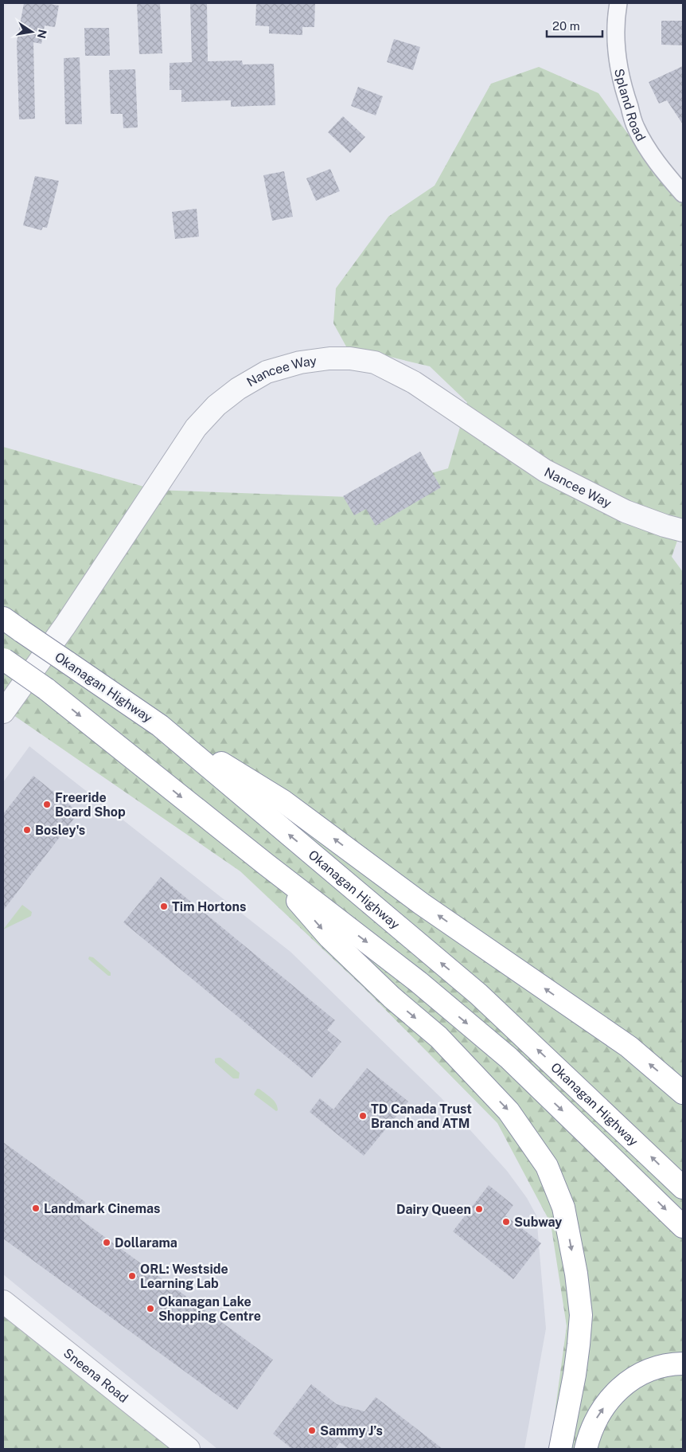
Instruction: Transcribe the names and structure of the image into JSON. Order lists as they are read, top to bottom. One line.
{"streets":{"highway":["Okanagan Highway"],"street":["Spland Road","Nancee Way","Sneena Road"]},"places":["Freeride Board Shop","Bosley's","Tim Hortons","TD Canada Trust Branch and ATM","Landmark Cinemas","Dairy Queen","Subway","Dollarama","ORL: Westside Learning Lab","Okanagan Lake Shopping Centre","Sammy J’s"],"scale_bar":"20 m","north":"right"}
